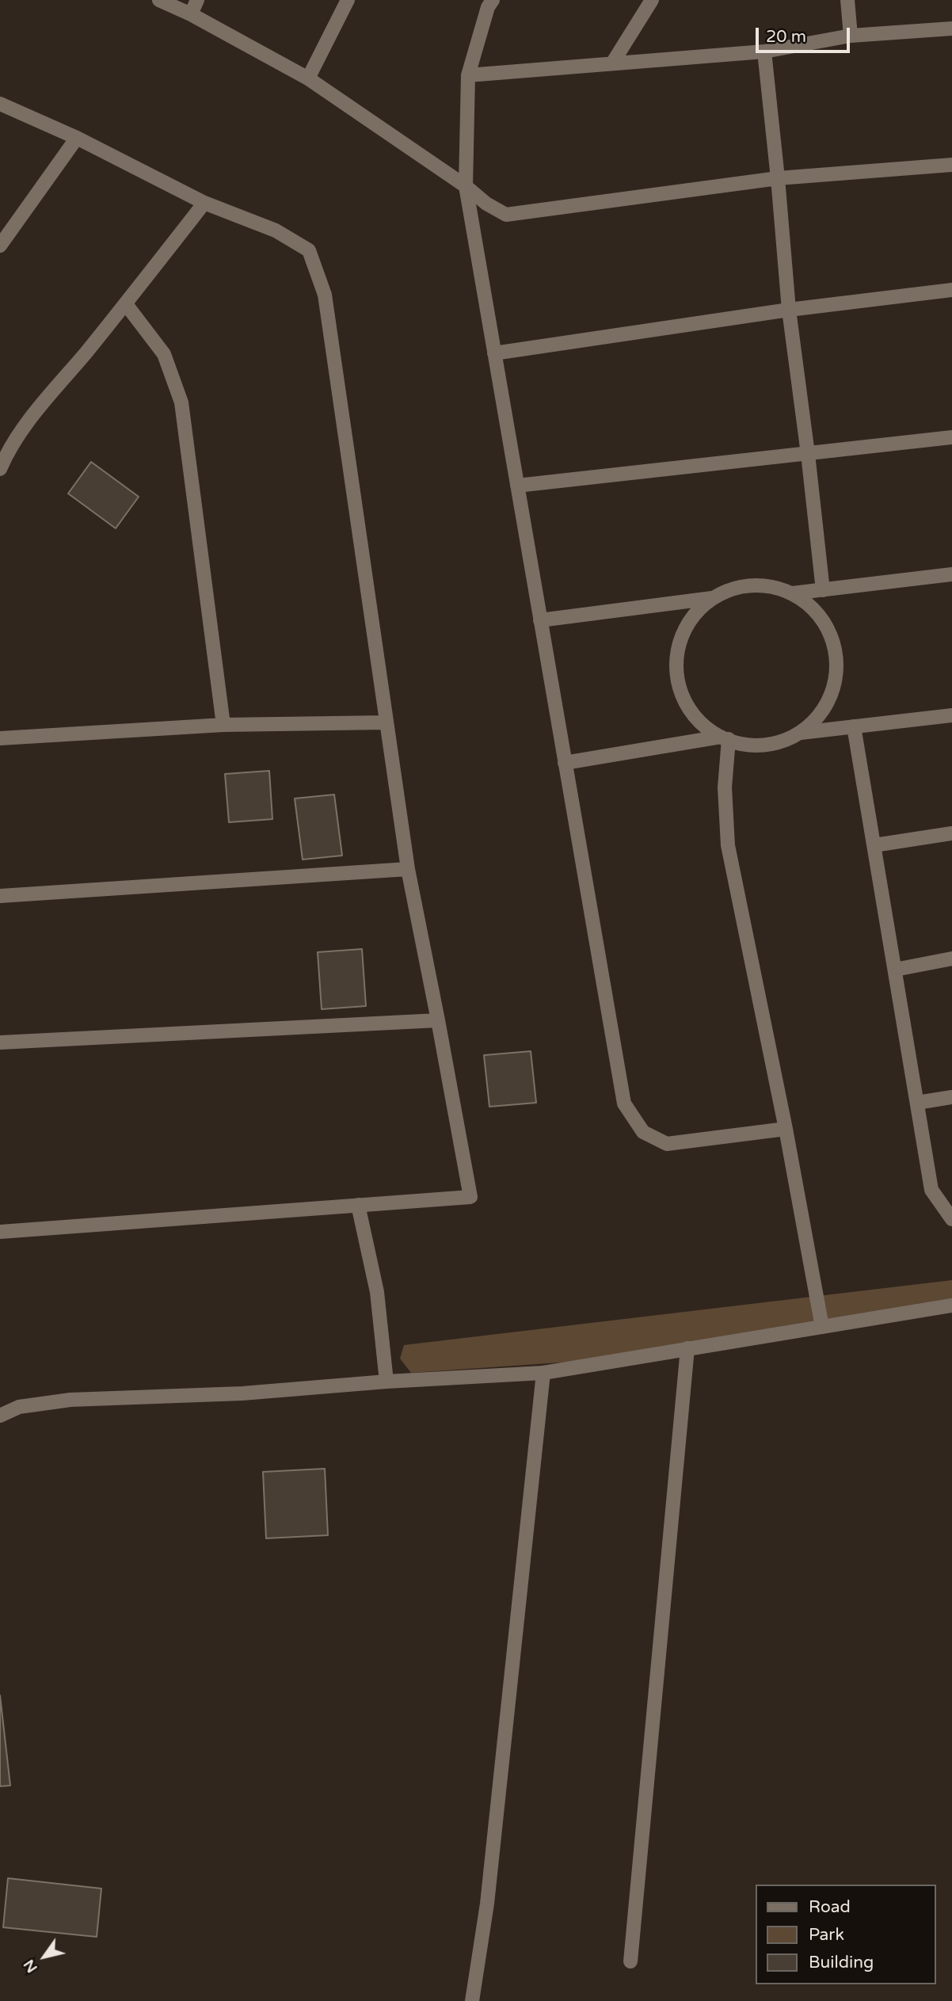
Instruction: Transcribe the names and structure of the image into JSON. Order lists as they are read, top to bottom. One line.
{"legend":["Road","Park","Building"],"scale_bar":"20 m","north":"bottom left"}
